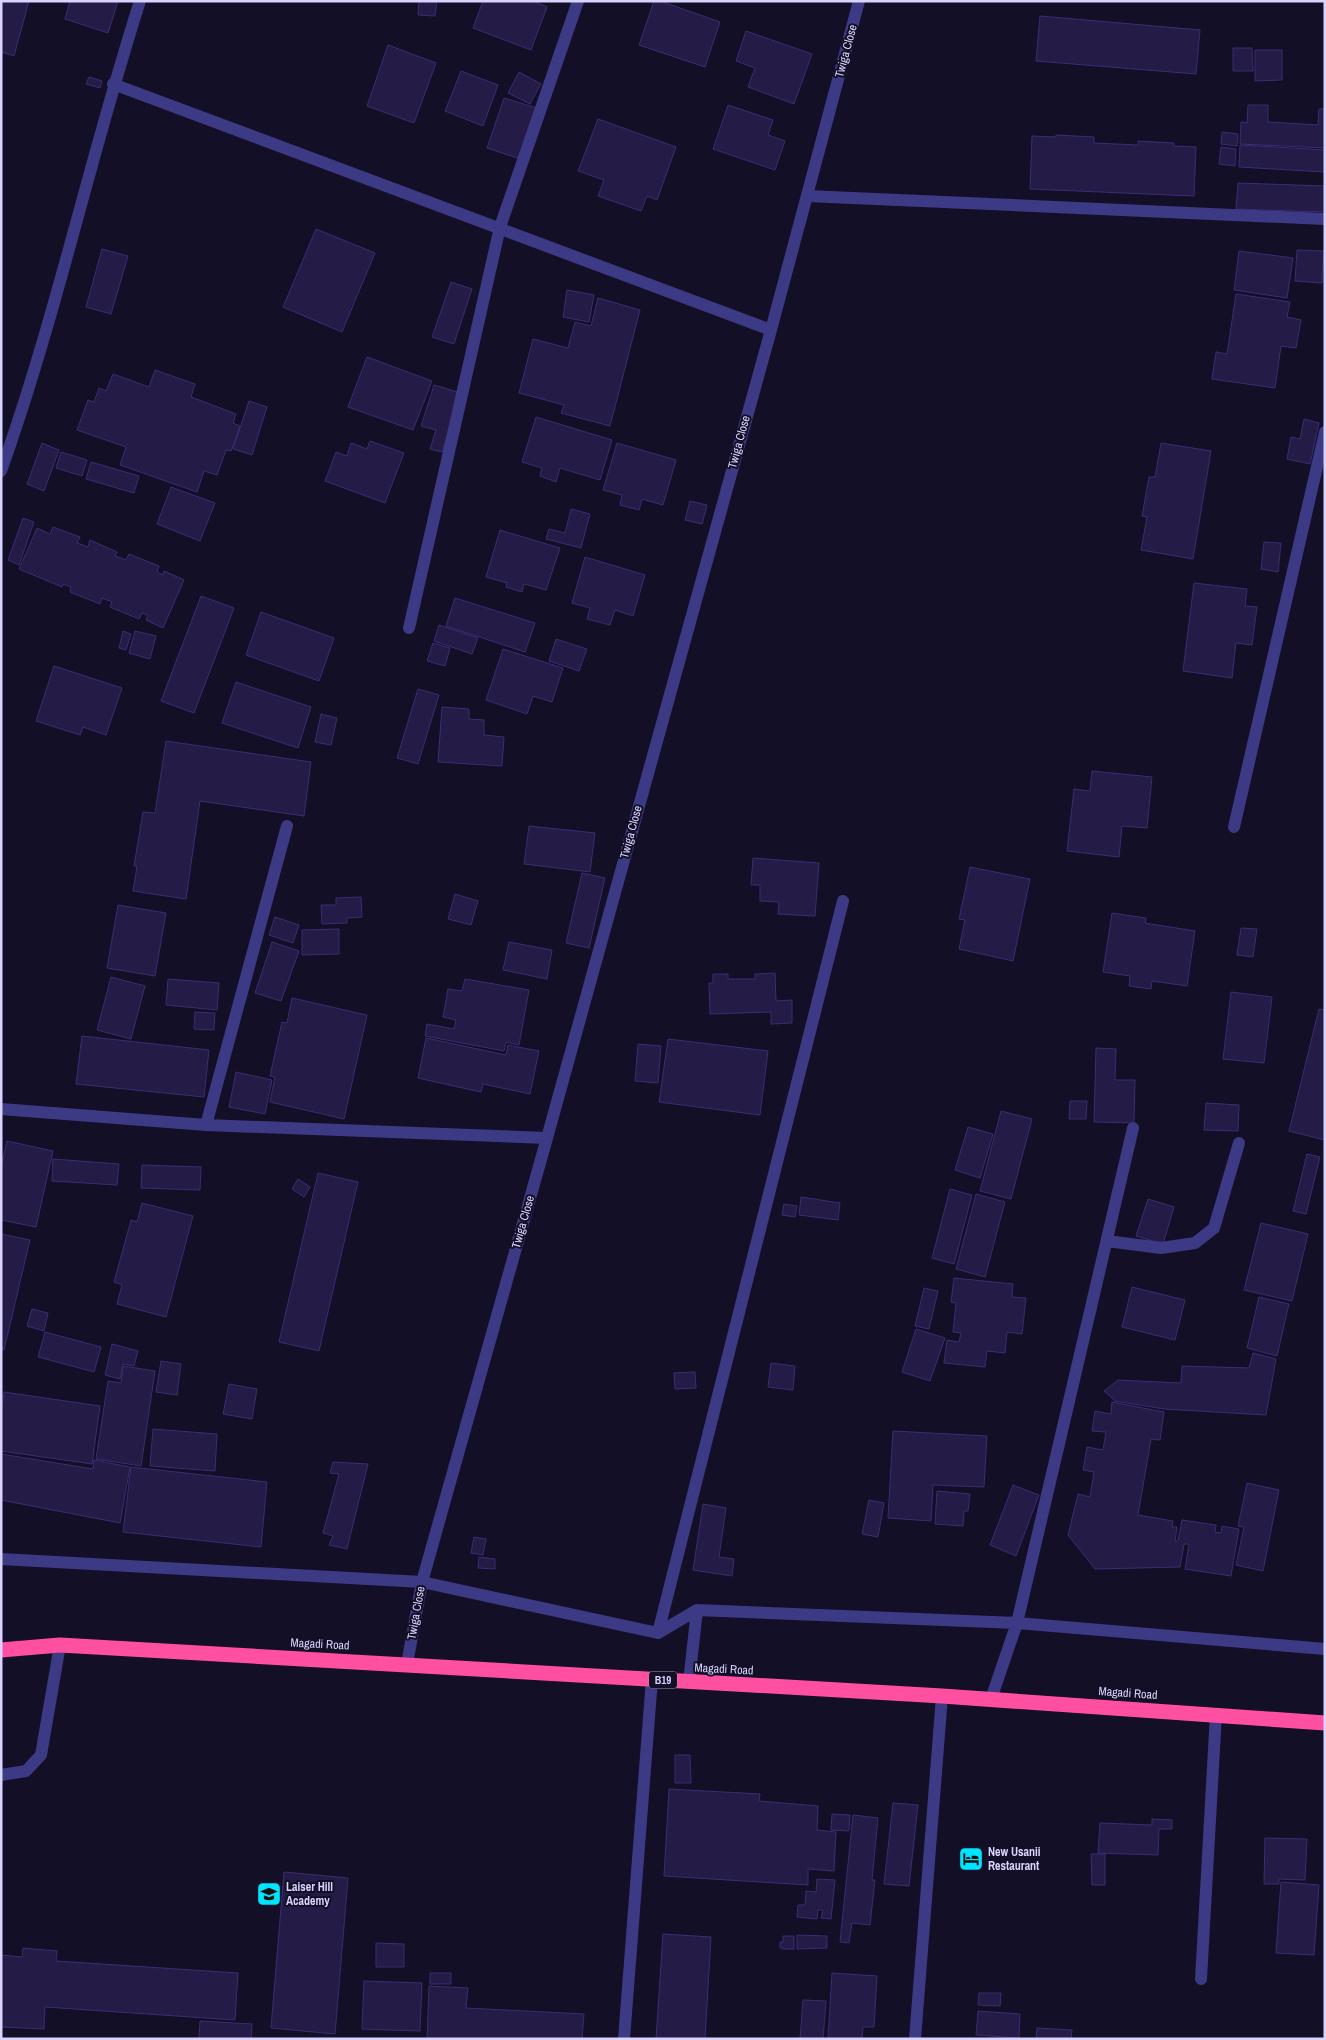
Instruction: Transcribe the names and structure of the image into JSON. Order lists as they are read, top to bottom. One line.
{"streets":{"highway":["Magadi Road","B19"],"street":["Twiga Close"]},"crossings":[["Twiga Close","Magadi Road"]],"places":{"hotel":["New Usanii Restaurant"],"school or university":["Laiser Hill Academy"]}}
